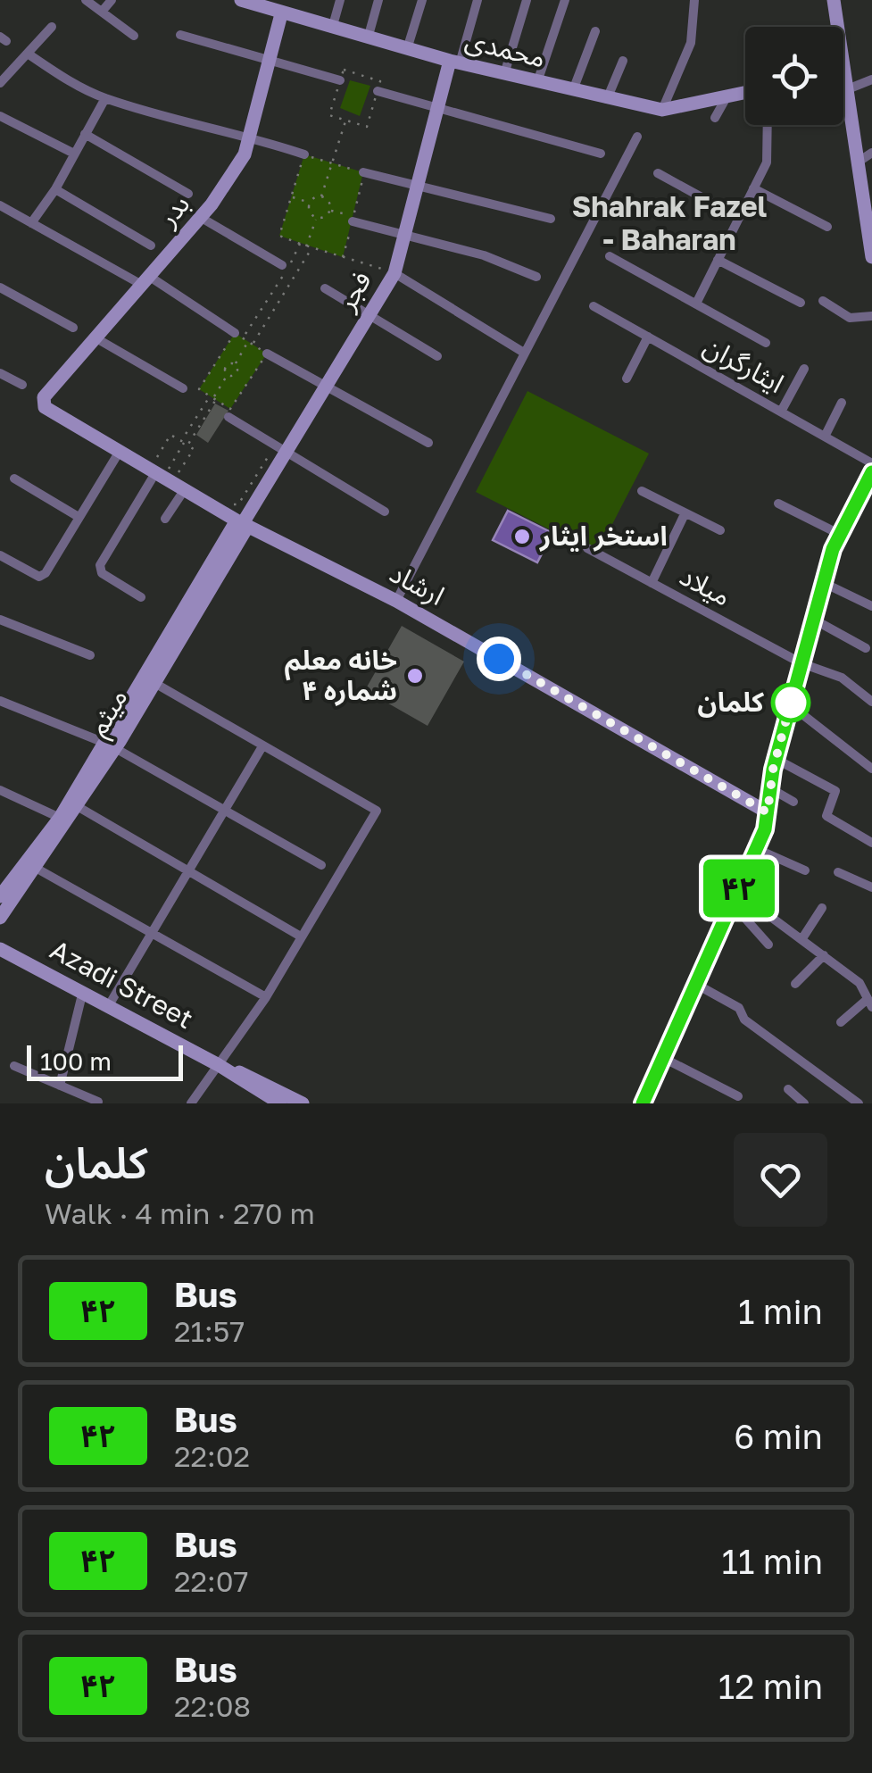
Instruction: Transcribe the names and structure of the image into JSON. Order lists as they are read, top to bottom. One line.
{"streets":{"street":["محمدی","بدر","فجر","ایثارگران","ارشاد","میلاد","میثم","Azadi Street"]},"crossings":[["محمدی","بدر"],["محمدی","فجر"],["بدر","ارشاد"],["فجر","ارشاد"],["فجر","میثم"],["ارشاد","میثم"]],"districts":["Shahrak Fazel - Baharan"],"places":["استخر ایثار","خانه معلم شماره ۴","کلمان"],"lines":["bus line ۴۲"],"scale_bar":"100 m","page":{"on_map":"۴۲","scale":"100 m","heading":["کلمان","Walk · 4 min · 270 m"],"list":[{"mark":"۴۲","name":"Bus","note":"21:57","value":"1 min"},{"mark":"۴۲","name":"Bus","note":"22:02","value":"6 min"},{"mark":"۴۲","name":"Bus","note":"22:07","value":"11 min"},{"mark":"۴۲","name":"Bus","note":"22:08","value":"12 min"}]}}
